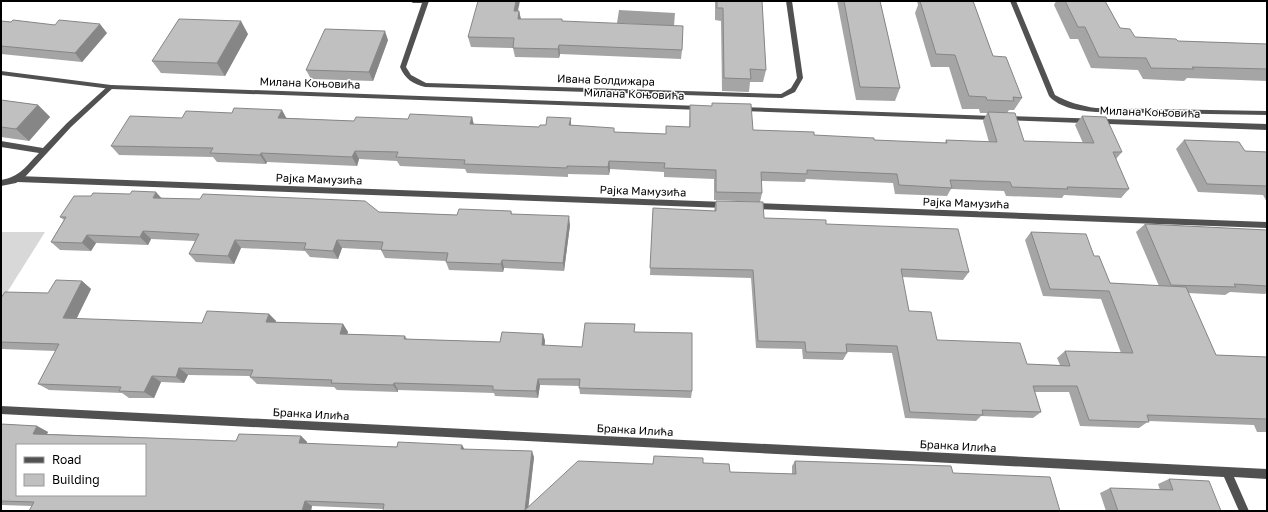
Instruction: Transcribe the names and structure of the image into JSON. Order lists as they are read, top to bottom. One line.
{"streets":{"street":["Ивана Болдижара","Милана Коњовића","Рајка Мамузића","Бранка Илића"]},"legend":["Road","Building"]}
